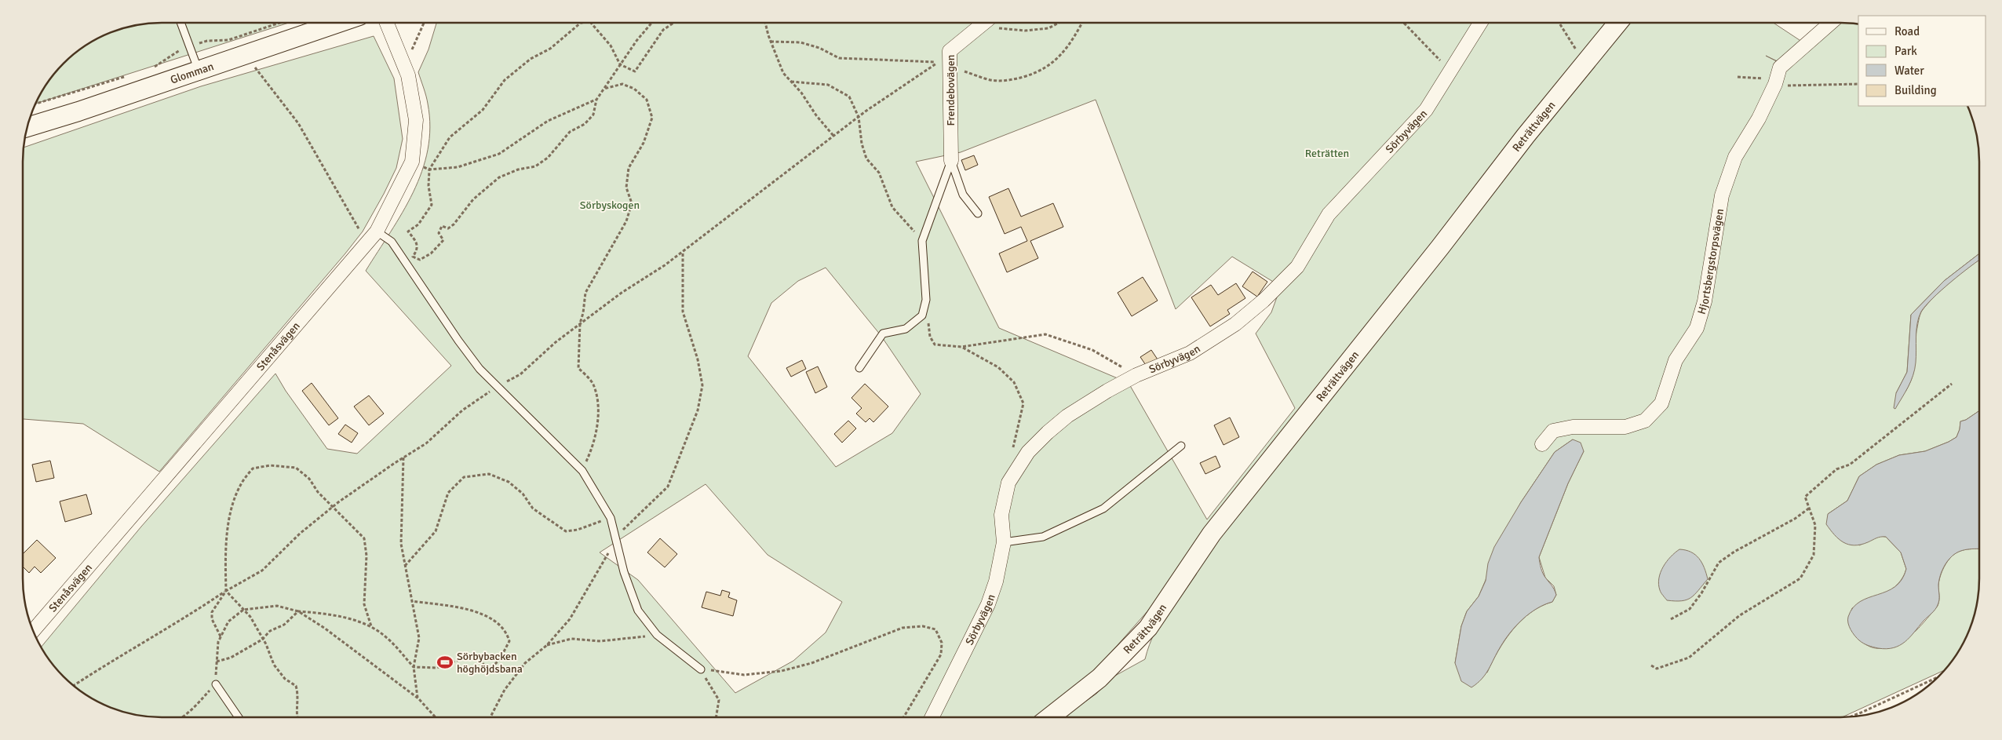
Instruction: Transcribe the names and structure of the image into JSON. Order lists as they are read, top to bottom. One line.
{"streets":{"street":["Glomman","Frendebovägen","Reträttvägen","Sörbyvägen","Hjortsbergstorpsvägen","Stenåsvägen"]},"parks":["Reträtten","Sörbyskogen"],"places":{"sports":["Sörbybacken höghöjdsbana"]},"legend":["Road","Park","Water","Building"]}
